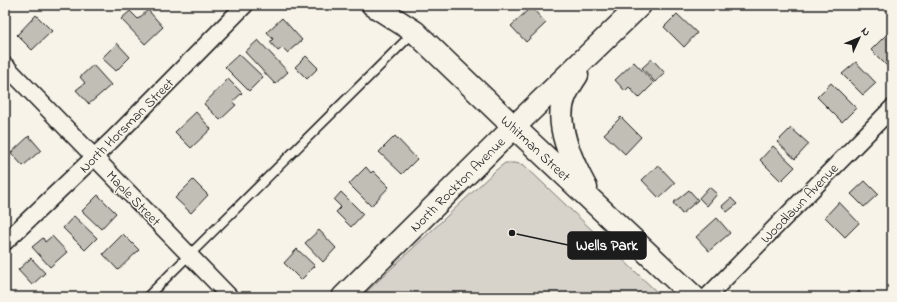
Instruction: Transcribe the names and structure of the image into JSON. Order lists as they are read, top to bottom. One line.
{"streets":{"main road":["Whitman Street","North Rockton Avenue"],"street":["North Horsman Street","Maple Street","Woodlawn Avenue"]},"crossings":[["North Horsman Street","Maple Street"],["Whitman Street","North Rockton Avenue"]],"places":["Wells Park"],"north":"top right"}
